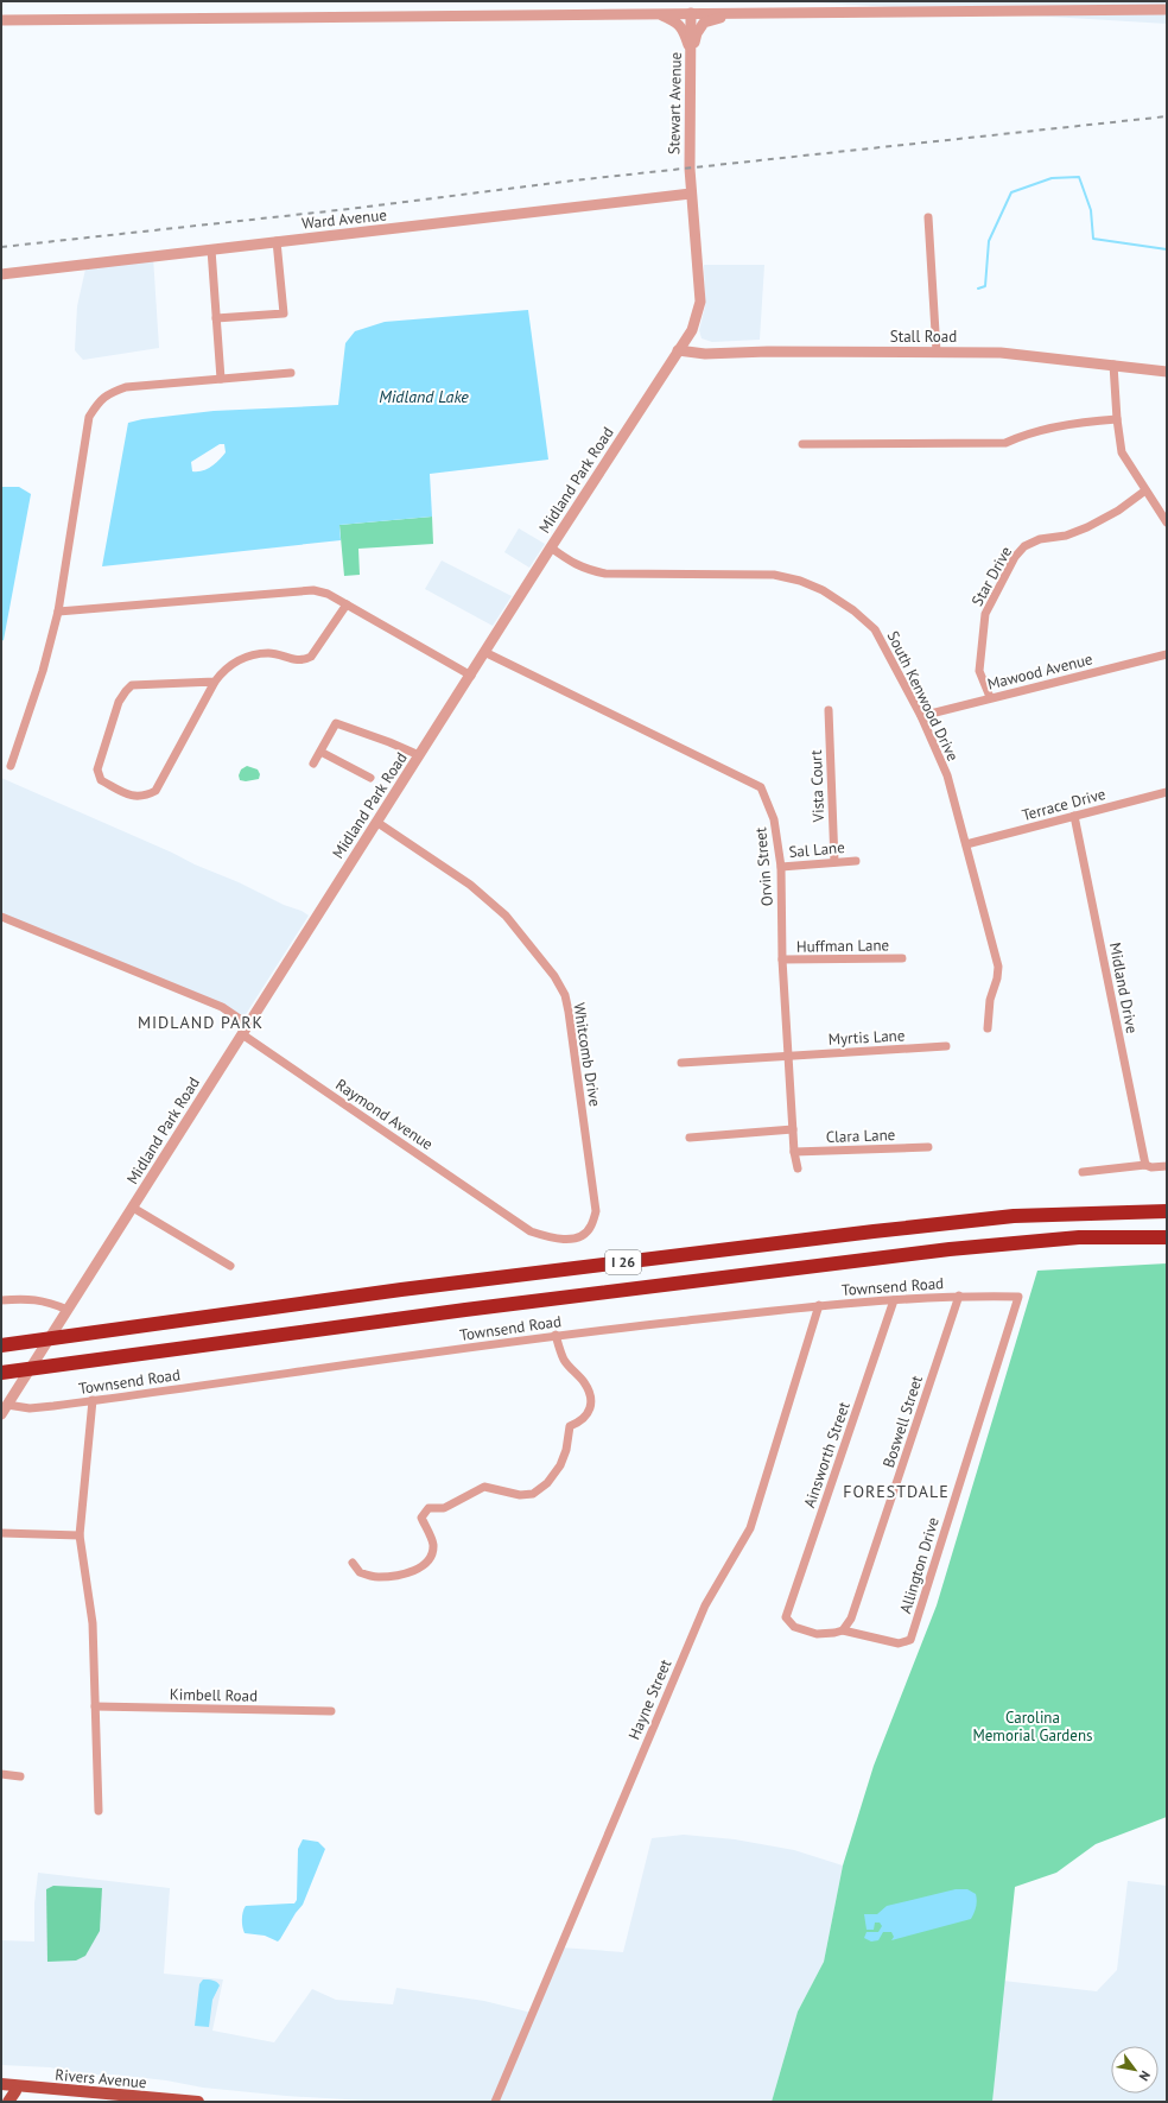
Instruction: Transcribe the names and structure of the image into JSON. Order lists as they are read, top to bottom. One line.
{"streets":{"highway":["I 26"],"main road":["Rivers Avenue"],"street":["Stewart Avenue","Ward Avenue","Stall Road","Midland Park Road","Star Drive","Mawood Avenue","South Kenwood Drive","Vista Court","Terrace Drive","Sal Lane","Orvin Street","Huffman Lane","Midland Drive","Myrtis Lane","Whitcomb Drive","Raymond Avenue","Clara Lane","Townsend Road","Boswell Street","Ainsworth Street","Allington Drive","Kimbell Road","Hayne Street"]},"crossings":[["Stewart Avenue","Ward Avenue"],["Stewart Avenue","Midland Park Road"],["Ward Avenue","Midland Park Road"],["Stall Road","Midland Park Road"],["Midland Park Road","South Kenwood Drive"],["Midland Park Road","Orvin Street"],["Midland Park Road","Whitcomb Drive"],["Midland Park Road","Raymond Avenue"],["Midland Park Road","Townsend Road"],["Star Drive","Mawood Avenue"],["Mawood Avenue","South Kenwood Drive"],["South Kenwood Drive","Terrace Drive"],["Vista Court","Sal Lane"],["Terrace Drive","Midland Drive"],["Sal Lane","Orvin Street"],["Orvin Street","Huffman Lane"],["Orvin Street","Myrtis Lane"],["Orvin Street","Clara Lane"],["Whitcomb Drive","Raymond Avenue"],["Townsend Road","Boswell Street"],["Townsend Road","Ainsworth Street"],["Townsend Road","Allington Drive"],["Townsend Road","Hayne Street"],["Boswell Street","Ainsworth Street"],["Boswell Street","Allington Drive"],["Ainsworth Street","Allington Drive"]],"districts":["MIDLAND PARK","FORESTDALE"],"water":["Midland Lake"],"parks":["Carolina Memorial Gardens"],"north":"bottom right"}
